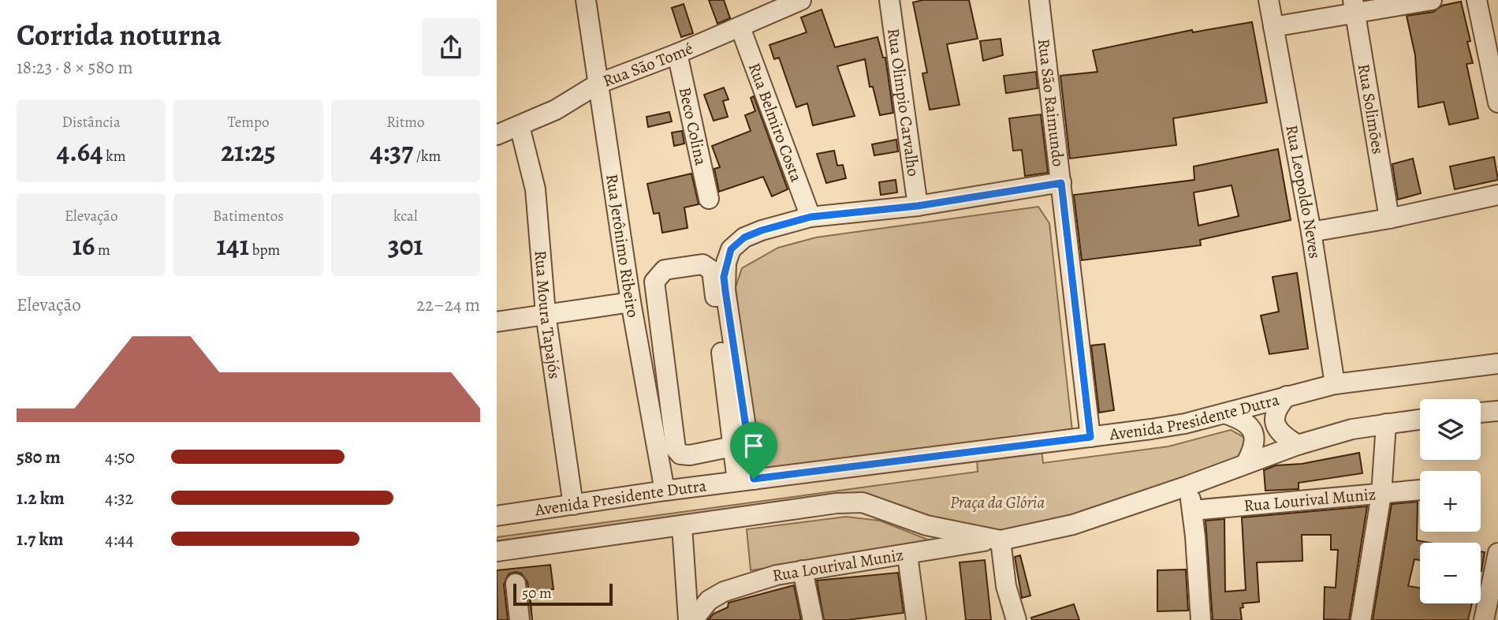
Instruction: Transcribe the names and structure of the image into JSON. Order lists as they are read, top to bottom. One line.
{"streets":{"street":["Rua São Tomé","Rua Olimpio Carvalho","Rua São Raimundo","Rua Solimões","Rua Belmiro Costa","Beco Colina","Rua Leopoldo Neves","Rua Jerônimo Ribeiro","Rua Moura Tapajós","Avenida Presidente Dutra","Rua Lourival Muniz"]},"crossings":[["Rua São Tomé","Rua Belmiro Costa"],["Rua São Tomé","Beco Colina"],["Rua São Tomé","Rua Jerônimo Ribeiro"],["Rua São Tomé","Rua Moura Tapajós"],["Rua São Raimundo","Avenida Presidente Dutra"],["Rua Leopoldo Neves","Avenida Presidente Dutra"],["Rua Jerônimo Ribeiro","Avenida Presidente Dutra"],["Rua Moura Tapajós","Avenida Presidente Dutra"]],"parks":["Praça da Glória"],"scale_bar":"50 m","page":{"heading":["Corrida noturna","18:23 · 8 × 580 m"],"stats":[["Distância","4.64 km"],["Tempo","21:25"],["Ritmo","4:37 /km"],["Elevação","16 m"],["Batimentos","141 bpm"],["kcal","301"]],"chart":["Elevação","22–24 m"],"map_buttons":["+","−"],"list":[{"name":"580 m","note":"4:50"},{"name":"1.2 km","note":"4:32"},{"name":"1.7 km","note":"4:44"}],"scale":"50 m"}}
